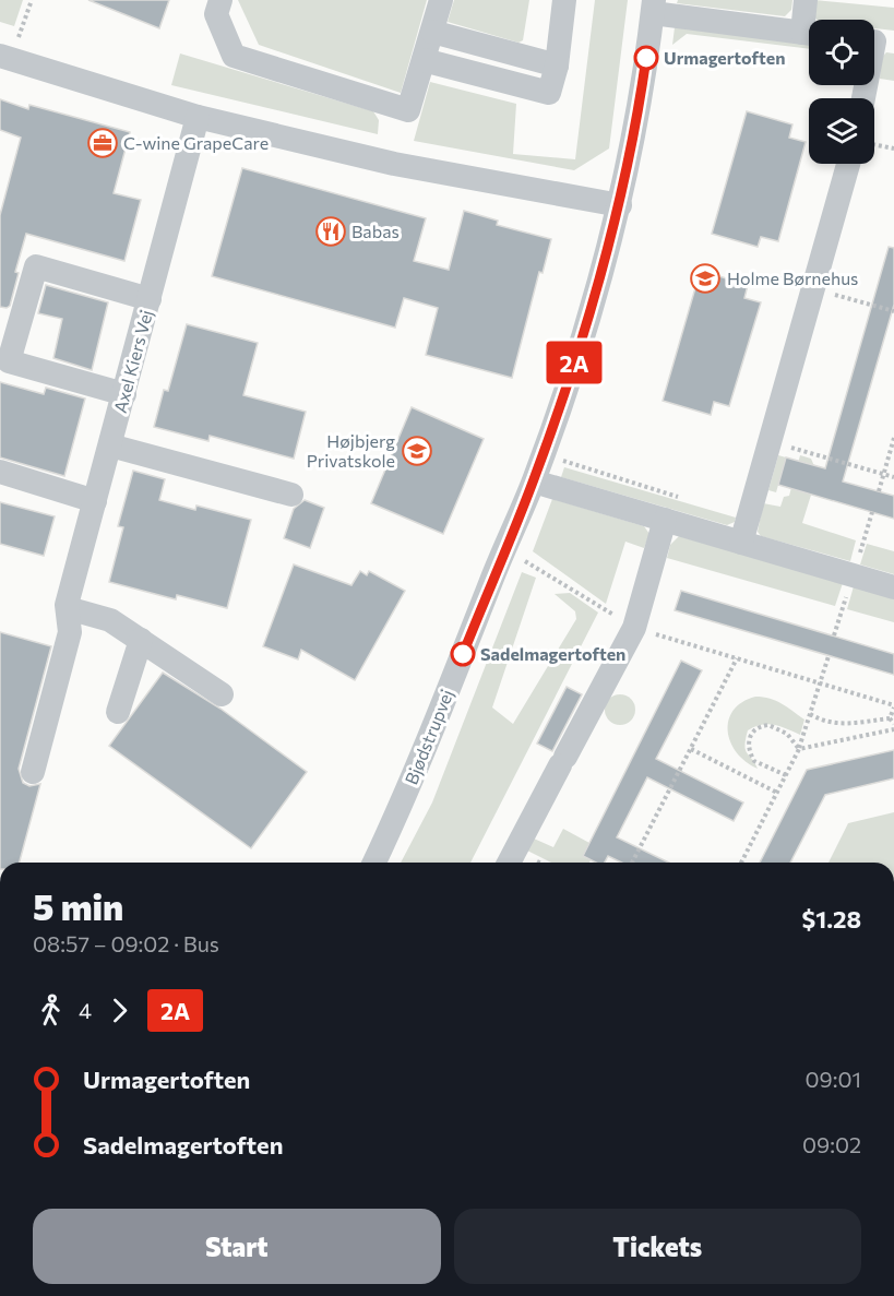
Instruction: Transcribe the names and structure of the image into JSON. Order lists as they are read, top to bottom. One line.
{"streets":{"street":["Axel Kiers Vej","Bjødstrupvej"]},"places":{"other":["Urmagertoften","Sadelmagertoften"],"office":["C-wine GrapeCare"],"restaurant":["Babas"],"school or university":["Holme Børnehus","Højbjerg Privatskole"]},"lines":["bus line 2A"],"page":{"on_map":"2A","heading":["5 min","08:57 – 09:02 · Bus","$1.28"],"legs":["4","2A"],"list":[{"name":"Urmagertoften","value":"09:01"},{"name":"Sadelmagertoften","value":"09:02"}],"buttons":["Start","Tickets"]}}
